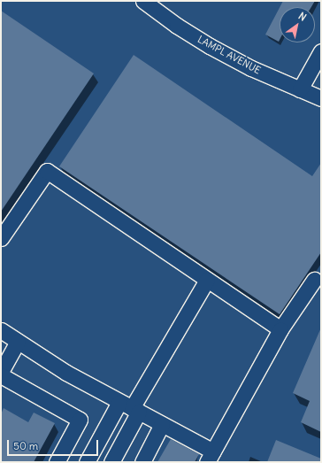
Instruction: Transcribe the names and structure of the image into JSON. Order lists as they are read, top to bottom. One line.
{"streets":{"street":["LAMPL AVENUE"]},"scale_bar":"50 m","north":"top right"}
